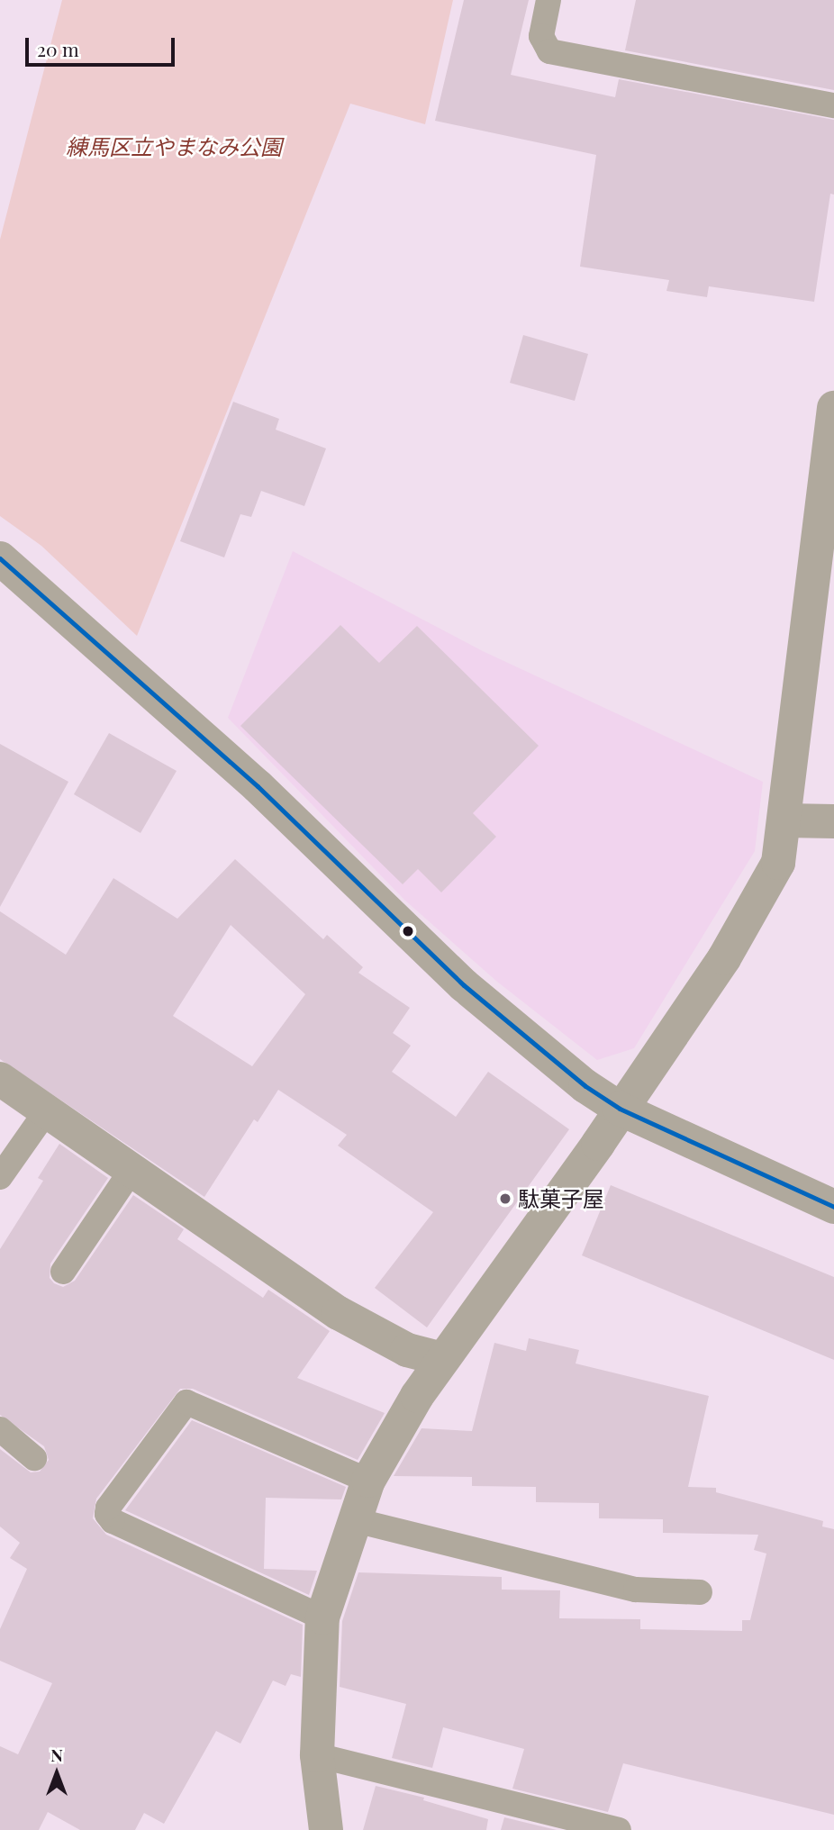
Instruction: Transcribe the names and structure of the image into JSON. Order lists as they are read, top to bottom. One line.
{"parks":["練馬区立やまなみ公園"],"places":["駄菓子屋"],"scale_bar":"20 m","north":"top"}
